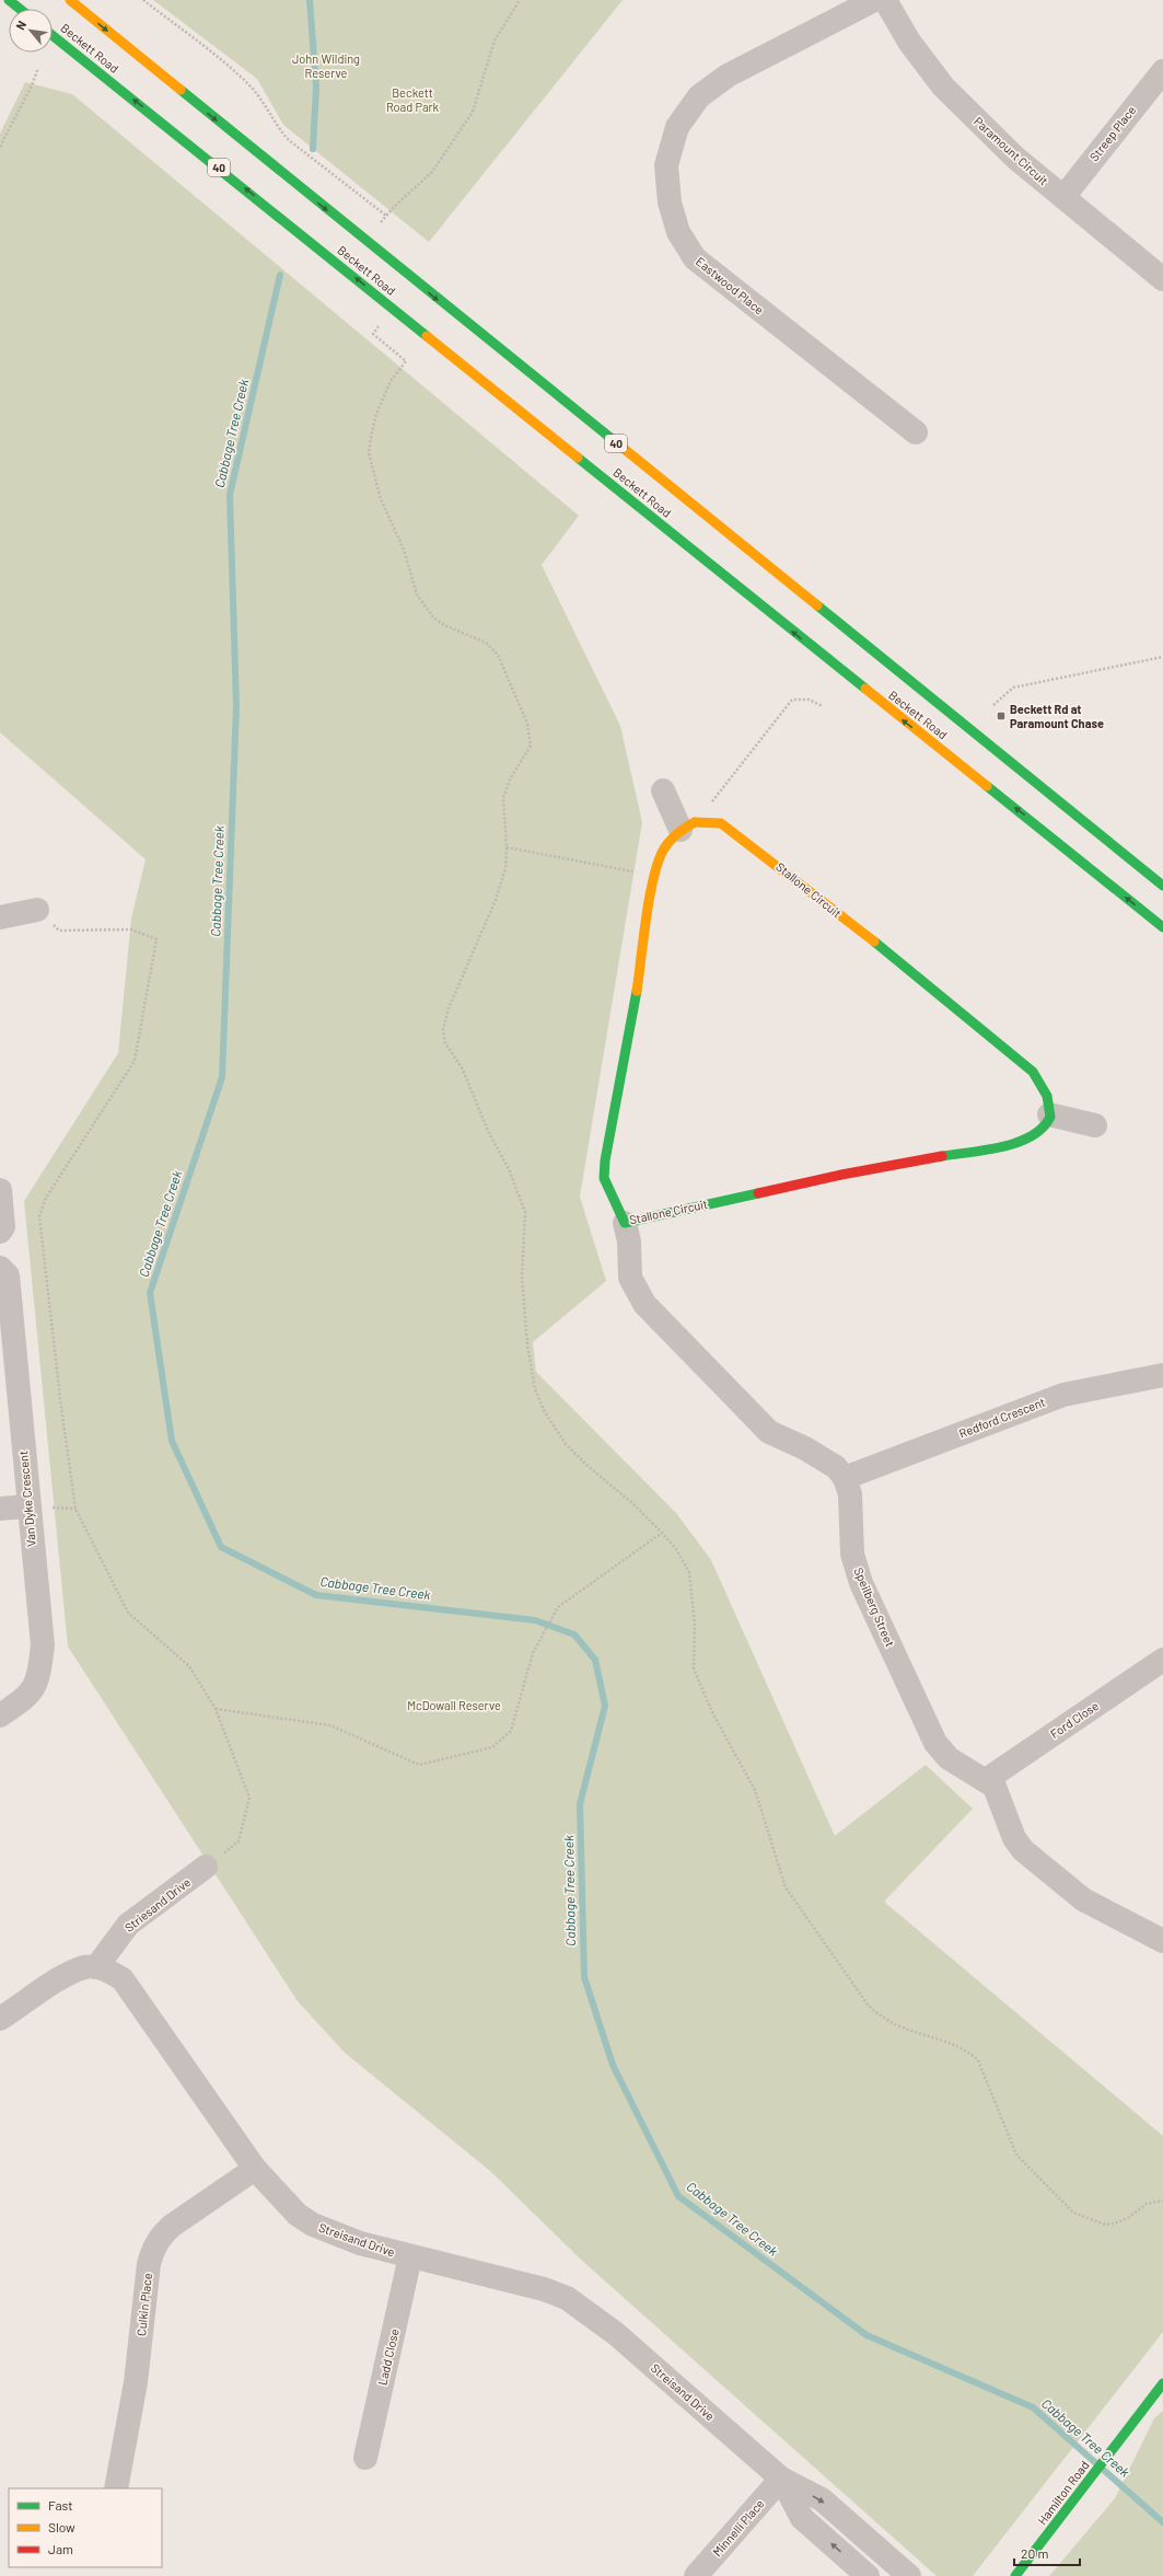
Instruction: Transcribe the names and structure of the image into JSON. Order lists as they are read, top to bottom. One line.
{"streets":{"main road":["Beckett Road","40","Stallone Circuit","Hamilton Road"],"street":["Streep Place","Paramount Circuit","Eastwood Place","Redford Crescent","Van Dyke Crescent","Speilberg Street","Ford Close","Striesand Drive","Streisand Drive","Culkin Place","Ladd Close","Minnelli Place"]},"crossings":[["Streep Place","Paramount Circuit"],["Redford Crescent","Speilberg Street"],["Speilberg Street","Ford Close"],["Striesand Drive","Streisand Drive"],["Streisand Drive","Culkin Place"],["Streisand Drive","Ladd Close"],["Streisand Drive","Minnelli Place"]],"water":["Cabbage Tree Creek"],"parks":["John Wilding Reserve","Beckett Road Park","McDowall Reserve"],"places":{"transit":["Beckett Rd at Paramount Chase"]},"legend":["Fast","Slow","Jam"],"scale_bar":"20 m","north":"top left"}
